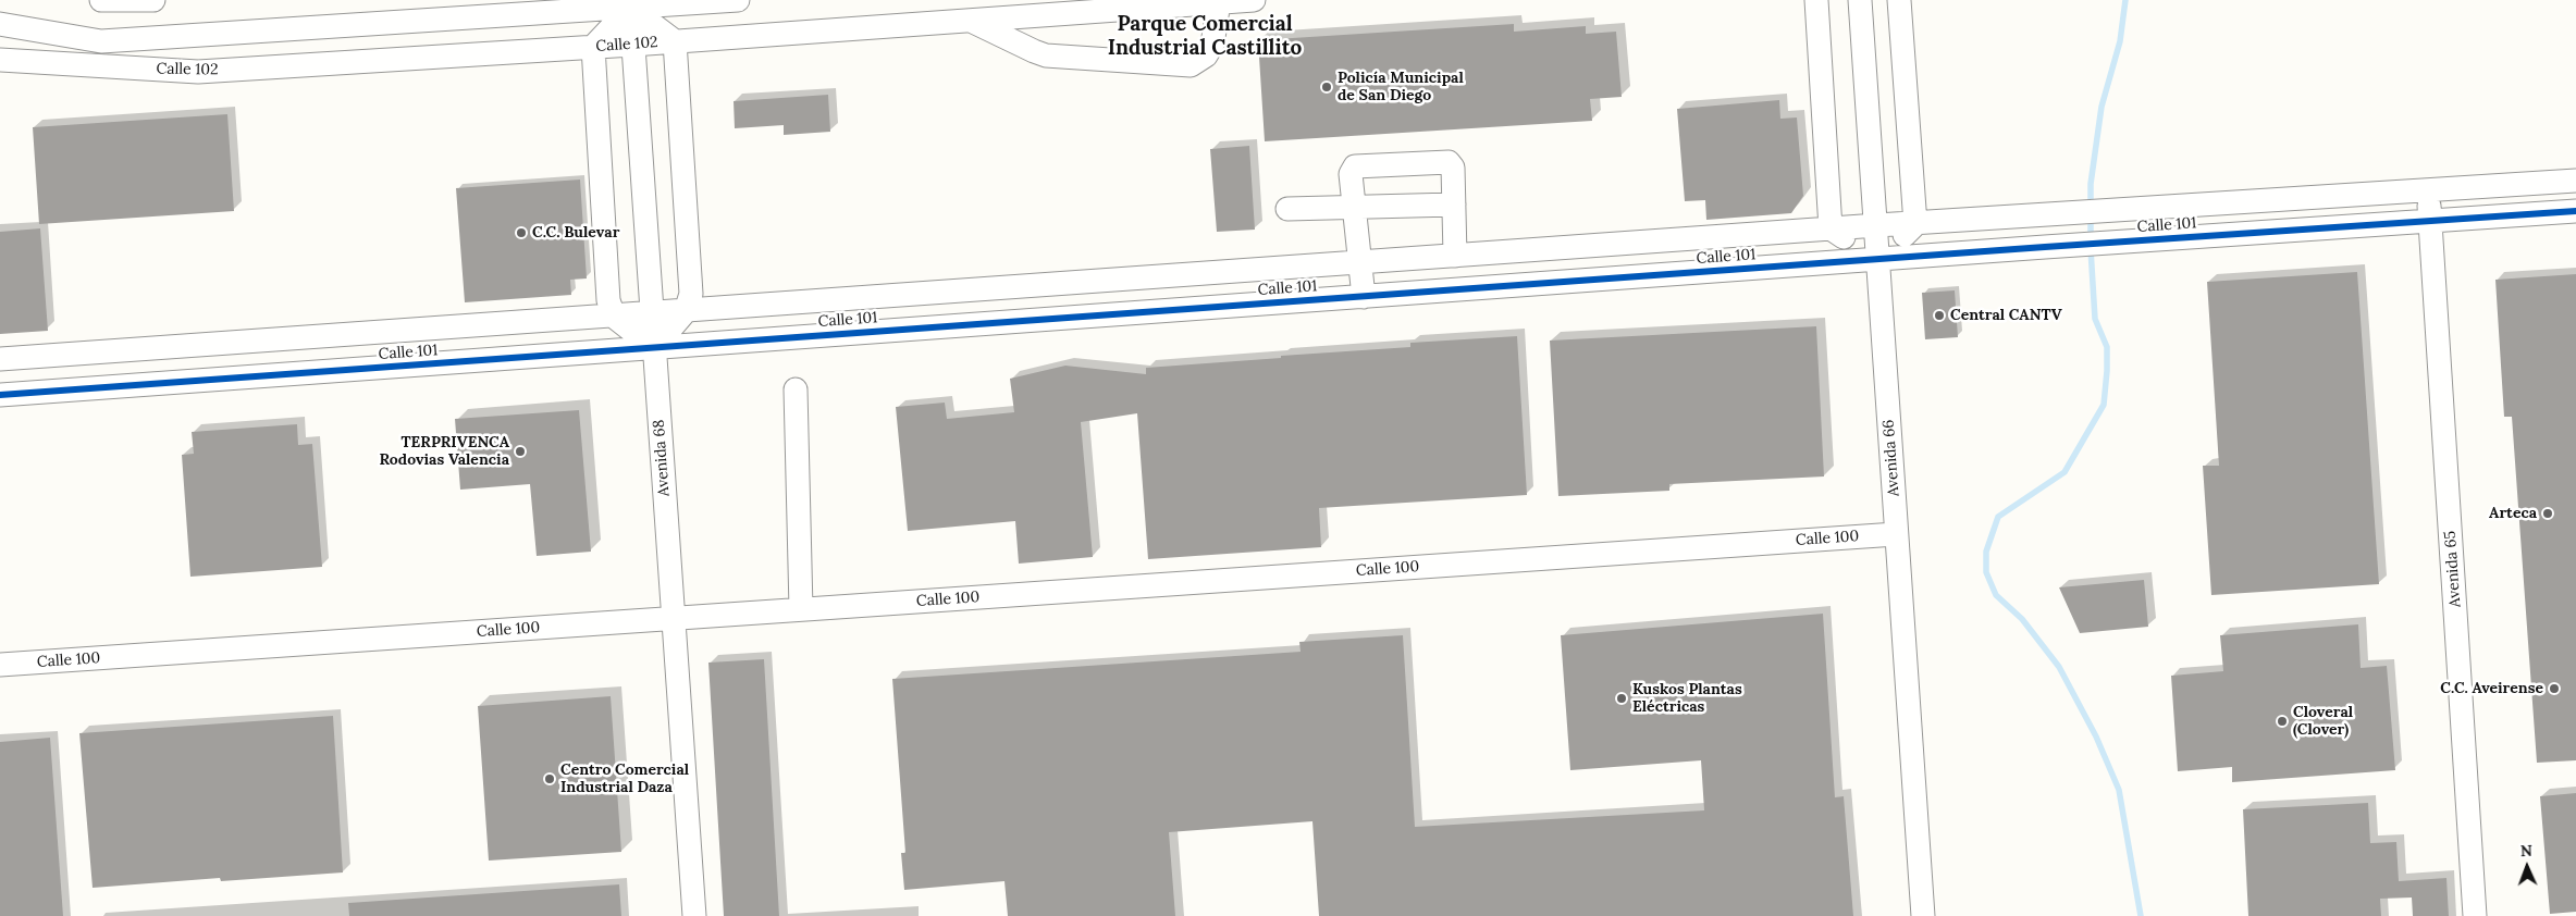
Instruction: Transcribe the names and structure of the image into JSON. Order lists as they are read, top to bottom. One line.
{"streets":{"street":["Calle 102","Calle 101","Avenida 68","Avenida 66","Calle 100","Avenida 65"]},"crossings":[["Calle 102","Avenida 68"],["Calle 101","Avenida 68"],["Calle 101","Avenida 66"],["Calle 101","Avenida 65"],["Avenida 68","Calle 100"],["Avenida 66","Calle 100"]],"districts":["Parque Comercial Industrial Castillito"],"places":["Policía Municipal de San Diego","C.C. Bulevar","Central CANTV","TERPRIVENCA Rodovias Valencia","Arteca","C.C. Aveirense","Kuskos Plantas Eléctricas","Cloveral (Clover)","Centro Comercial Industrial Daza"],"north":"top"}
